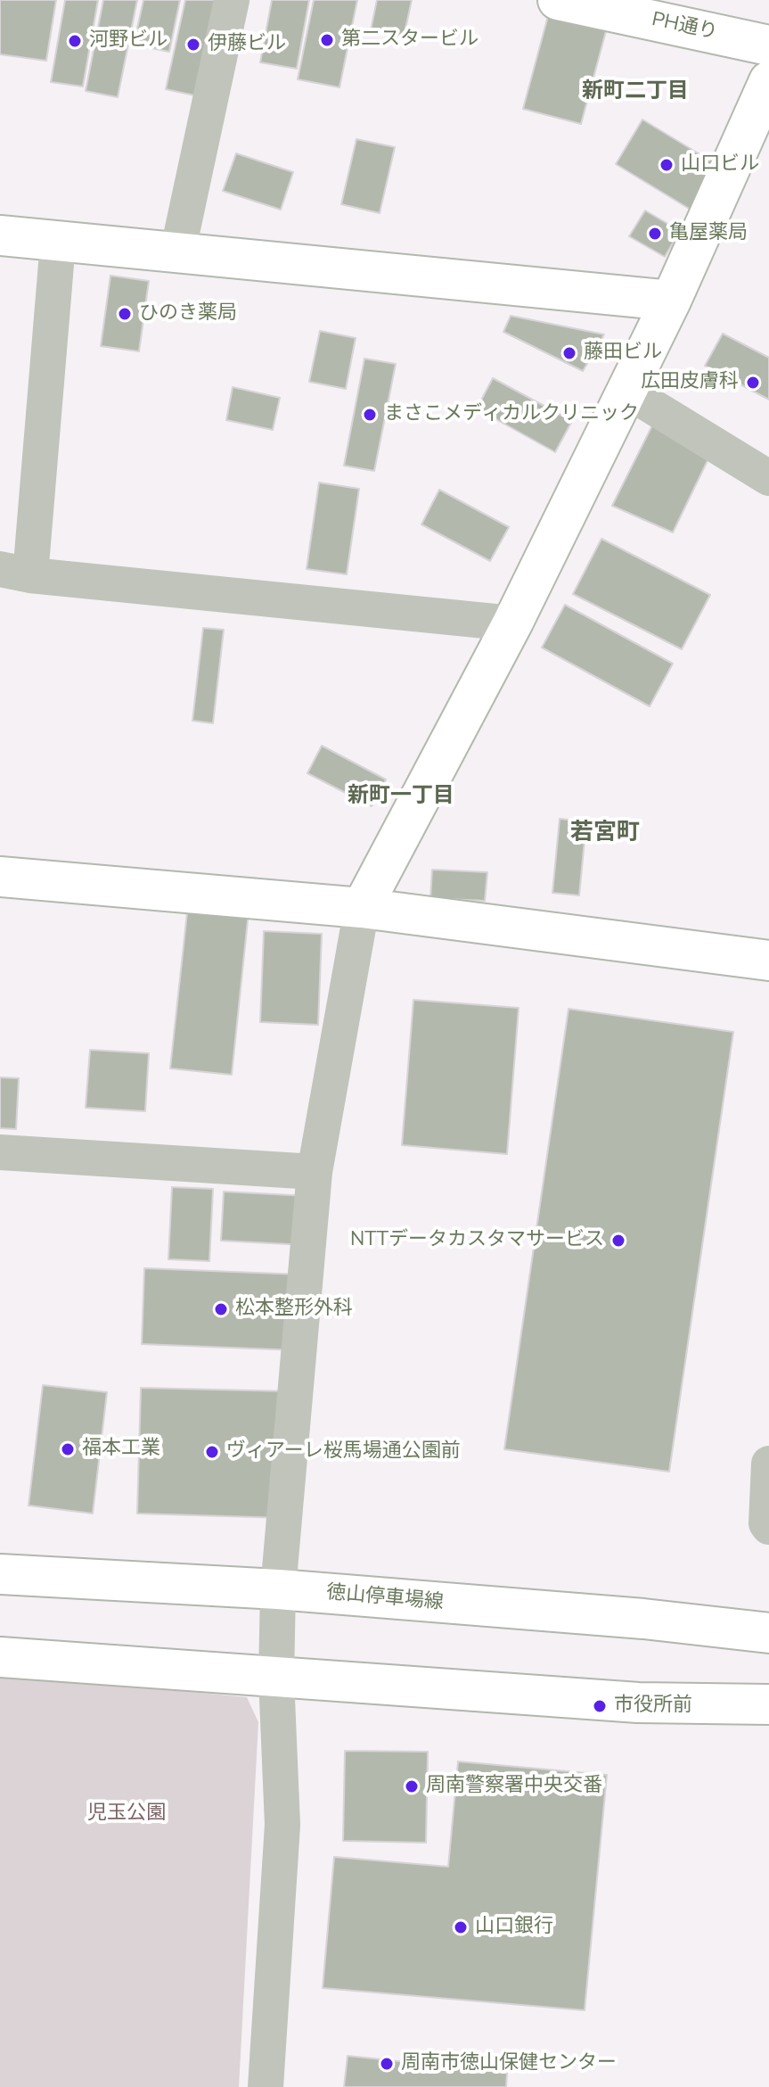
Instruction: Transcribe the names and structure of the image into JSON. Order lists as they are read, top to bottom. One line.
{"streets":{"street":["PH通り","徳山停車場線"]},"districts":["新町二丁目","新町一丁目","若宮町"],"parks":["児玉公園"],"places":["第二スタービル","河野ビル","伊藤ビル","山口ビル","亀屋薬局","ひのき薬局","藤田ビル","広田皮膚科","まさこメディカルクリニック","NTTデータカスタマサービス","松本整形外科","福本工業","ヴィアーレ桜馬場通公園前","市役所前","周南警察署中央交番","山口銀行","周南市徳山保健センター"]}
